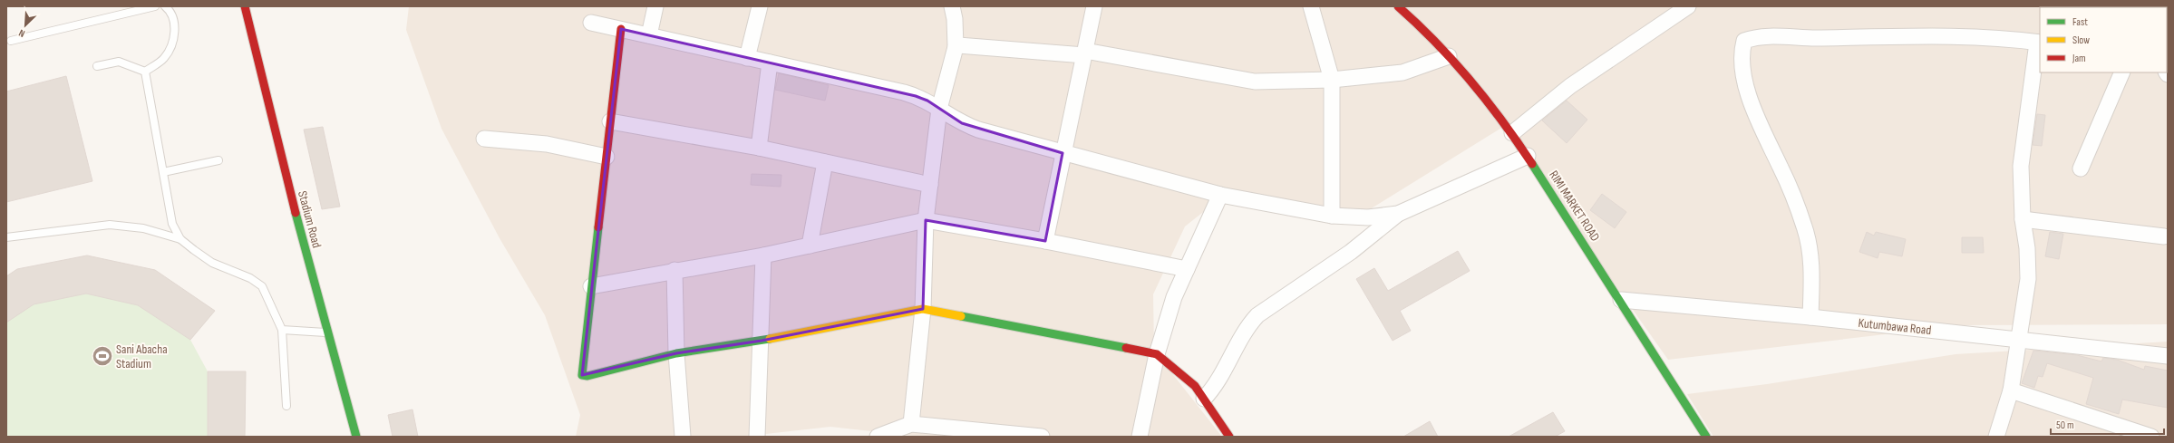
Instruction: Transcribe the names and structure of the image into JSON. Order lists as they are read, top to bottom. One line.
{"streets":{"street":["RIMI MARKET ROAD","Stadium Road","Kutumbawa Road"]},"crossings":[["RIMI MARKET ROAD","Kutumbawa Road"]],"places":{"sports":["Sani Abacha Stadium"]},"legend":["Fast","Slow","Jam"],"scale_bar":"50 m","north":"bottom left"}
